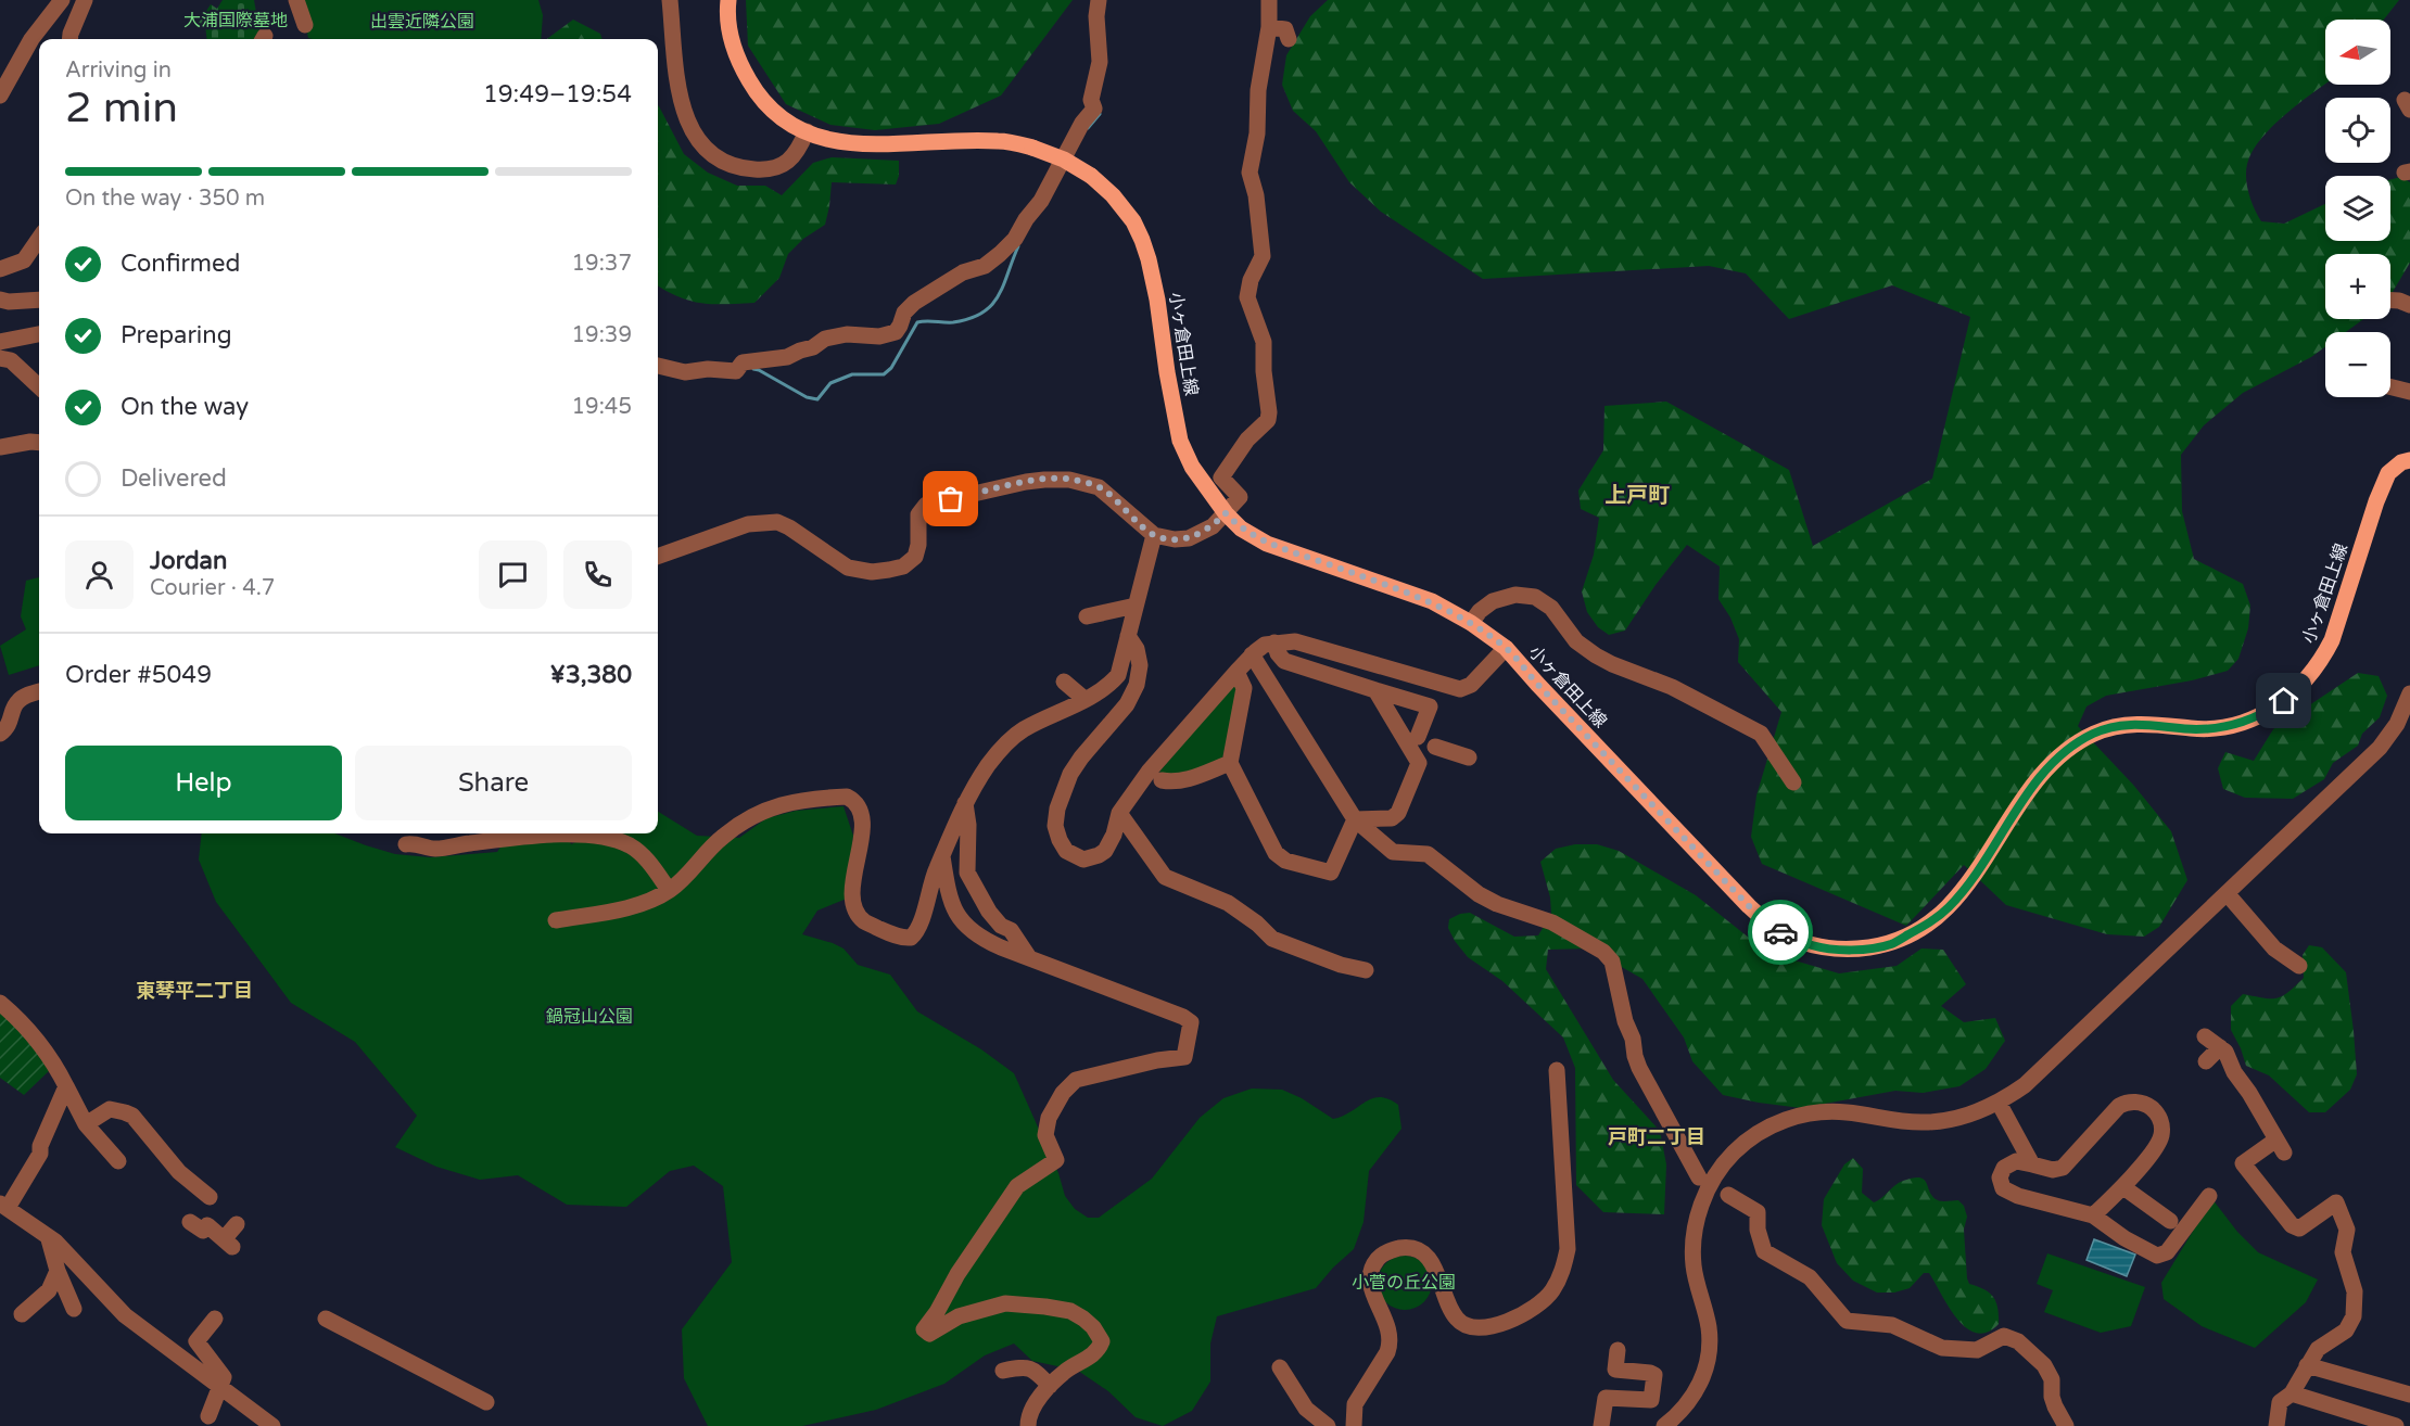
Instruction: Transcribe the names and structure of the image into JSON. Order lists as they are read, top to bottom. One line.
{"streets":{"main road":["小ヶ倉田上線"]},"districts":["上戸町","東琴平二丁目","戸町二丁目"],"parks":["大浦国際墓地","出雲近隣公園","鍋冠山公園","小菅の丘公園"],"north":"left","page":{"map_buttons":["+","−"],"heading":["2 min","Arriving in","19:49–19:54"],"panel":["Jordan","Courier · 4.7","Order #5049","¥3,380"],"bar":"On the way · 350 m","list":[["Confirmed","19:37"],["Preparing","19:39"],["On the way","19:45"],"Delivered"],"buttons":["Help","Share"]}}
